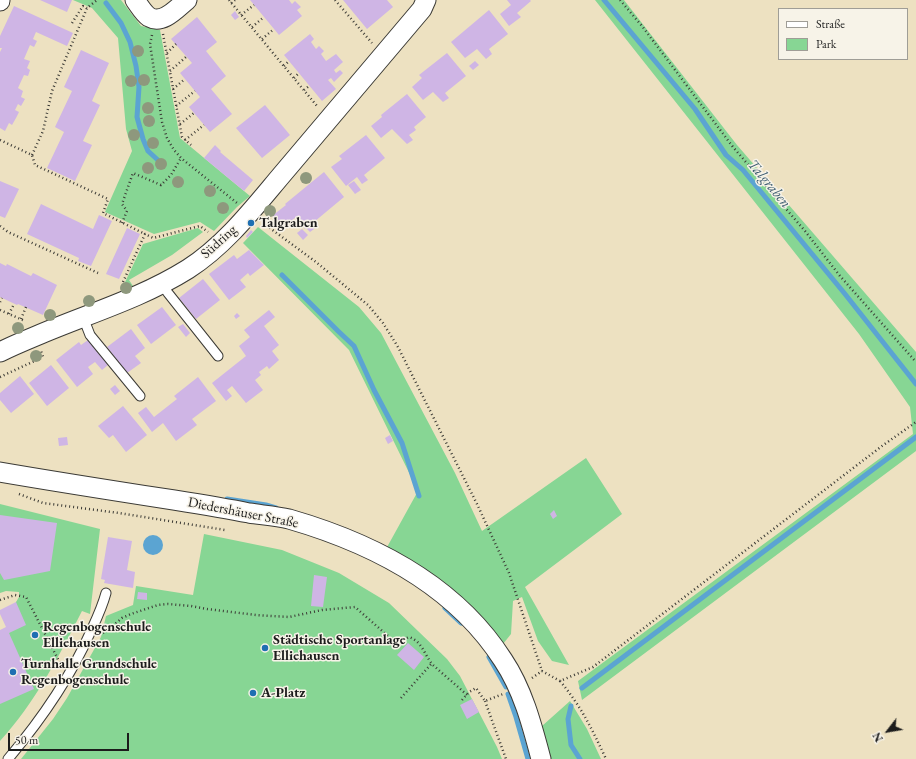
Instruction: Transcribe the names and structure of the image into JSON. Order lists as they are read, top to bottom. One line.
{"streets":{"street":["Südring","Diedershäuser Straße"]},"water":["Talgraben"],"places":["Talgraben","Regenbogenschule Elliehausen","Städtische Sportanlage Elliehausen","Turnhalle Grundschule Regenbogenschule","A-Platz"],"legend":["Straße","Park"],"scale_bar":"50 m","north":"bottom left"}
